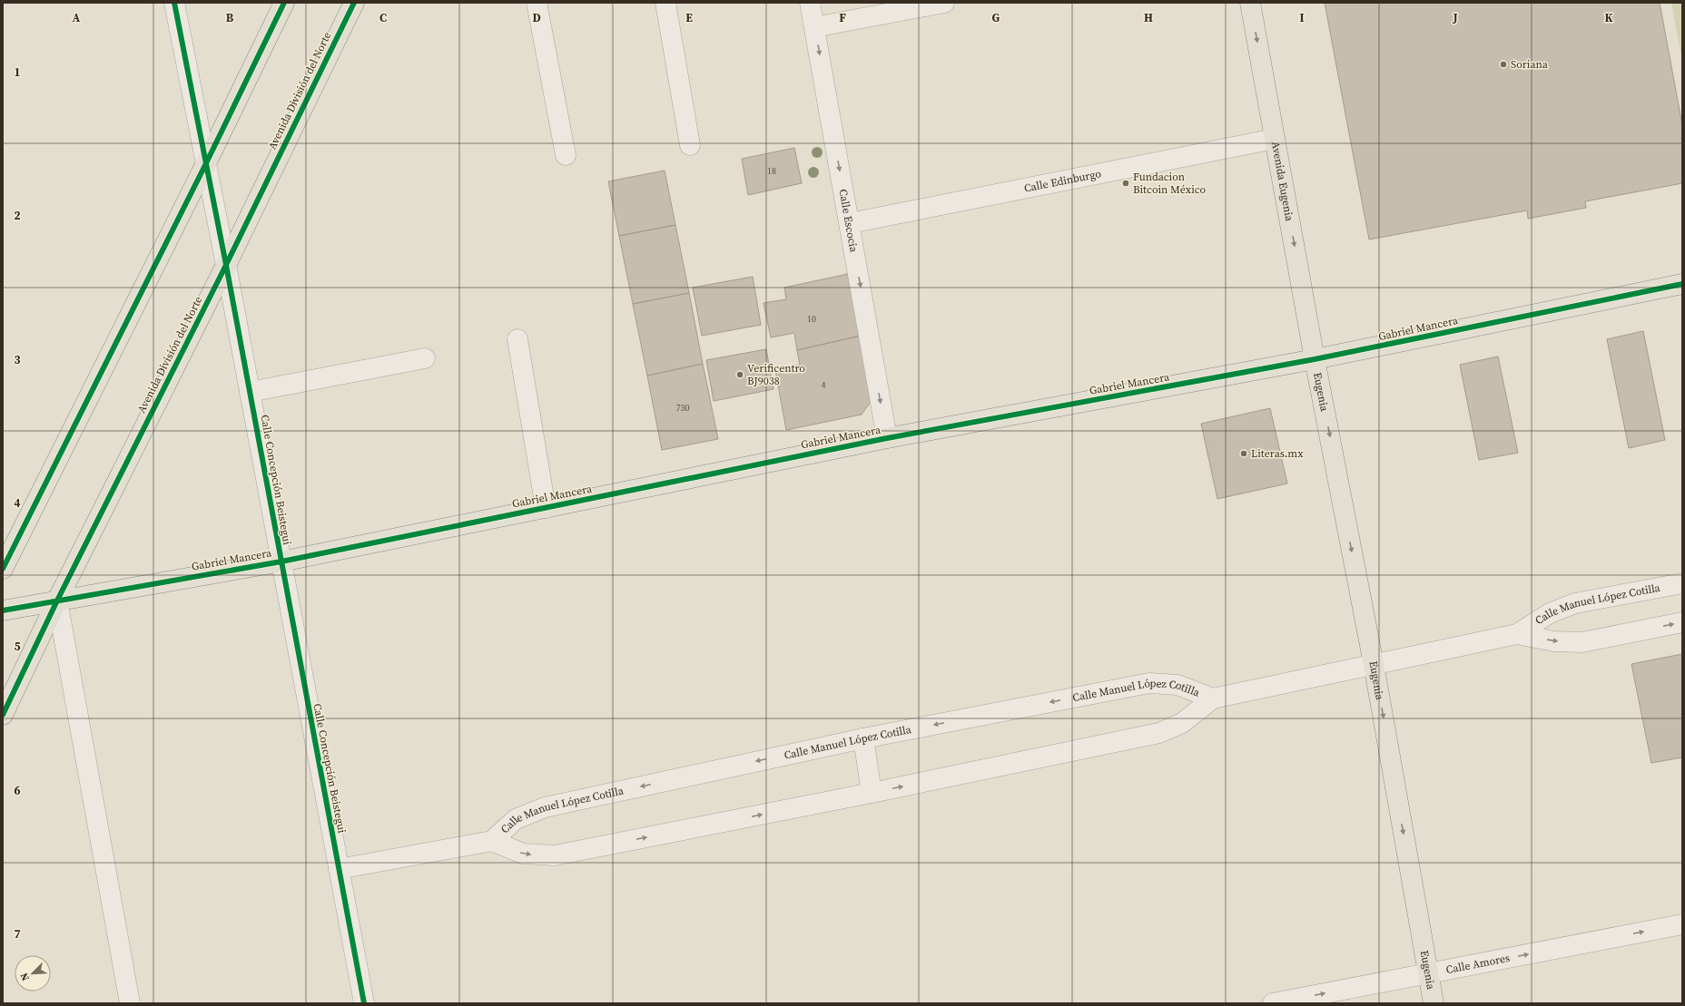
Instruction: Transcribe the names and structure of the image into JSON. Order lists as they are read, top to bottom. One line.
{"streets":{"main road":["Avenida División del Norte","Avenida Eugenia","Gabriel Mancera","Eugenia"],"street":["Calle Edinburgo","Calle Escocia","Calle Concepción Beistegui","Calle Manuel López Cotilla","Calle Amores"]},"crossings":[["Avenida División del Norte","Gabriel Mancera"],["Avenida División del Norte","Calle Concepción Beistegui"],["Calle Edinburgo","Avenida Eugenia"],["Calle Edinburgo","Calle Escocia"],["Avenida Eugenia","Gabriel Mancera"],["Avenida Eugenia","Eugenia"],["Calle Escocia","Gabriel Mancera"],["Gabriel Mancera","Eugenia"],["Gabriel Mancera","Calle Concepción Beistegui"],["Eugenia","Calle Manuel López Cotilla"],["Eugenia","Calle Amores"],["Calle Concepción Beistegui","Calle Manuel López Cotilla"]],"one_way":["Avenida Eugenia","Calle Escocia","Eugenia","Calle Amores"],"places":["Soriana","Fundacion Bitcoin México","Verificentro BJ9038","Literas.mx"],"house_numbers":["18","10","4","730"],"north":"bottom left","grid":{"columns":["A","B","C","D","E","F","G","H","I","J","K"],"rows":["1","2","3","4","5","6","7"]}}
